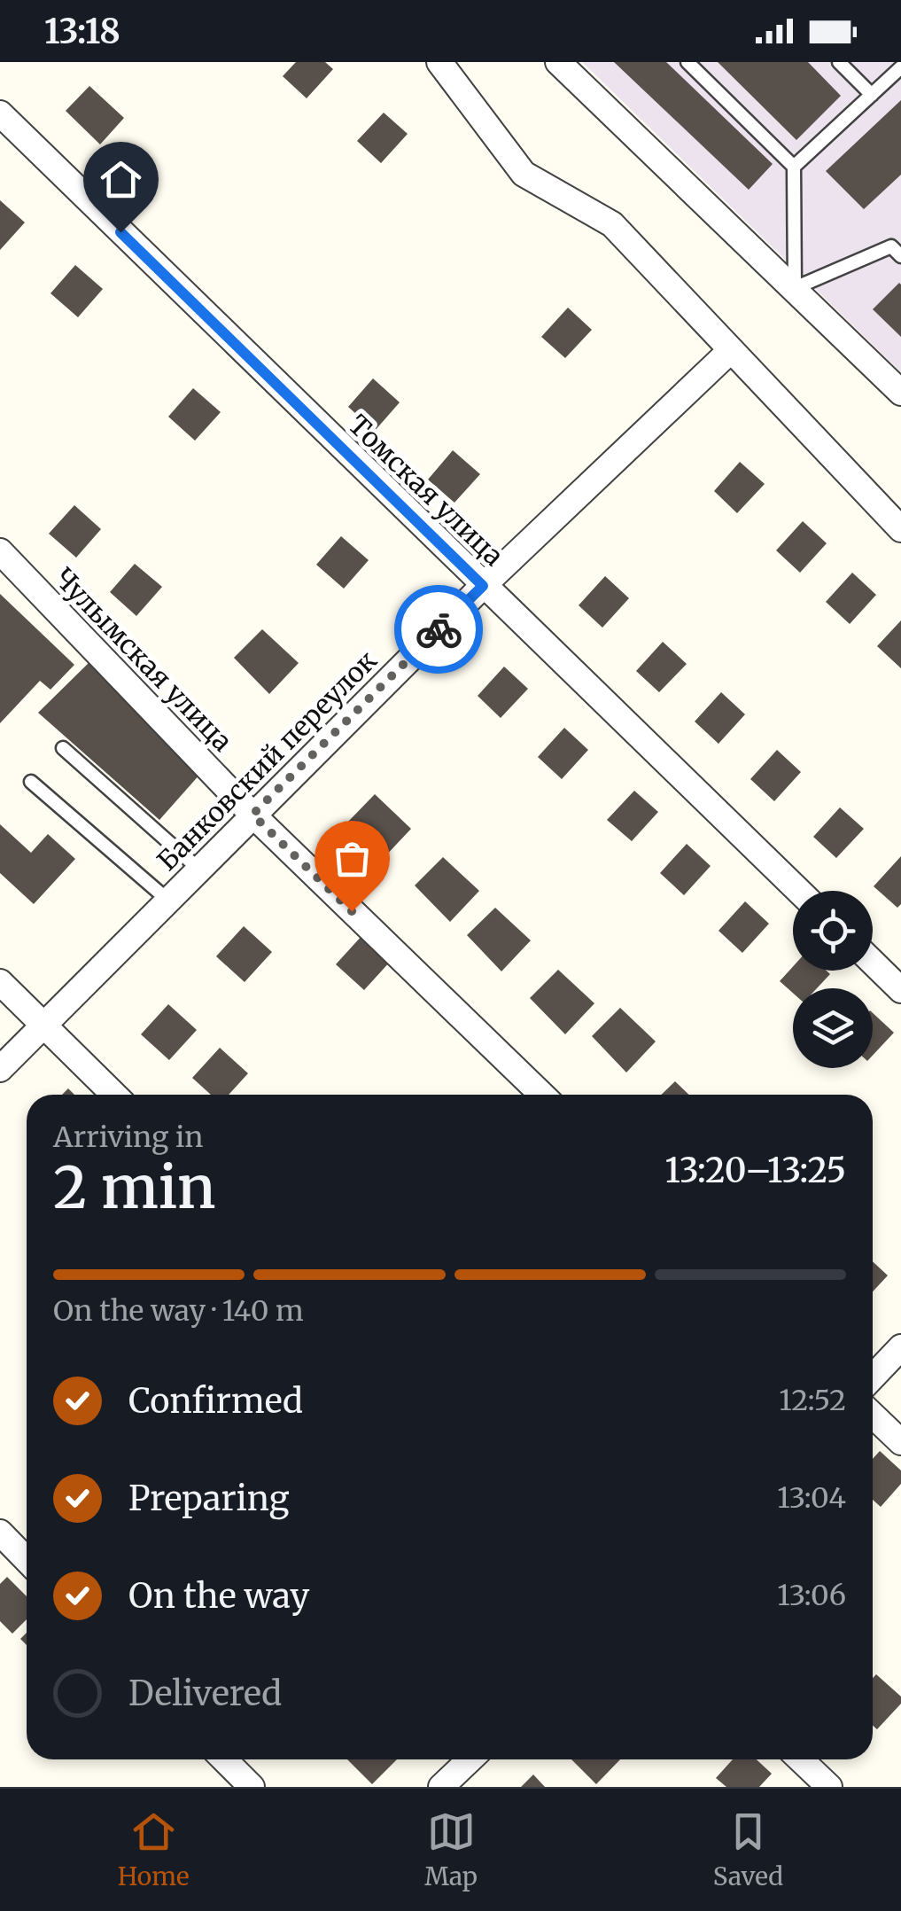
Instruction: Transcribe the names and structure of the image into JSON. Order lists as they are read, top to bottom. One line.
{"streets":{"street":["Томская улица","Чулымская улица","Банковский переулок"]},"crossings":[["Томская улица","Банковский переулок"],["Чулымская улица","Банковский переулок"]],"page":{"status":"13:18","heading":["2 min","Arriving in","13:20–13:25"],"bar":"On the way · 140 m","list":[["Confirmed","12:52"],["Preparing","13:04"],["On the way","13:06"],"Delivered"],"tabs":["Home","Map","Saved"]}}
